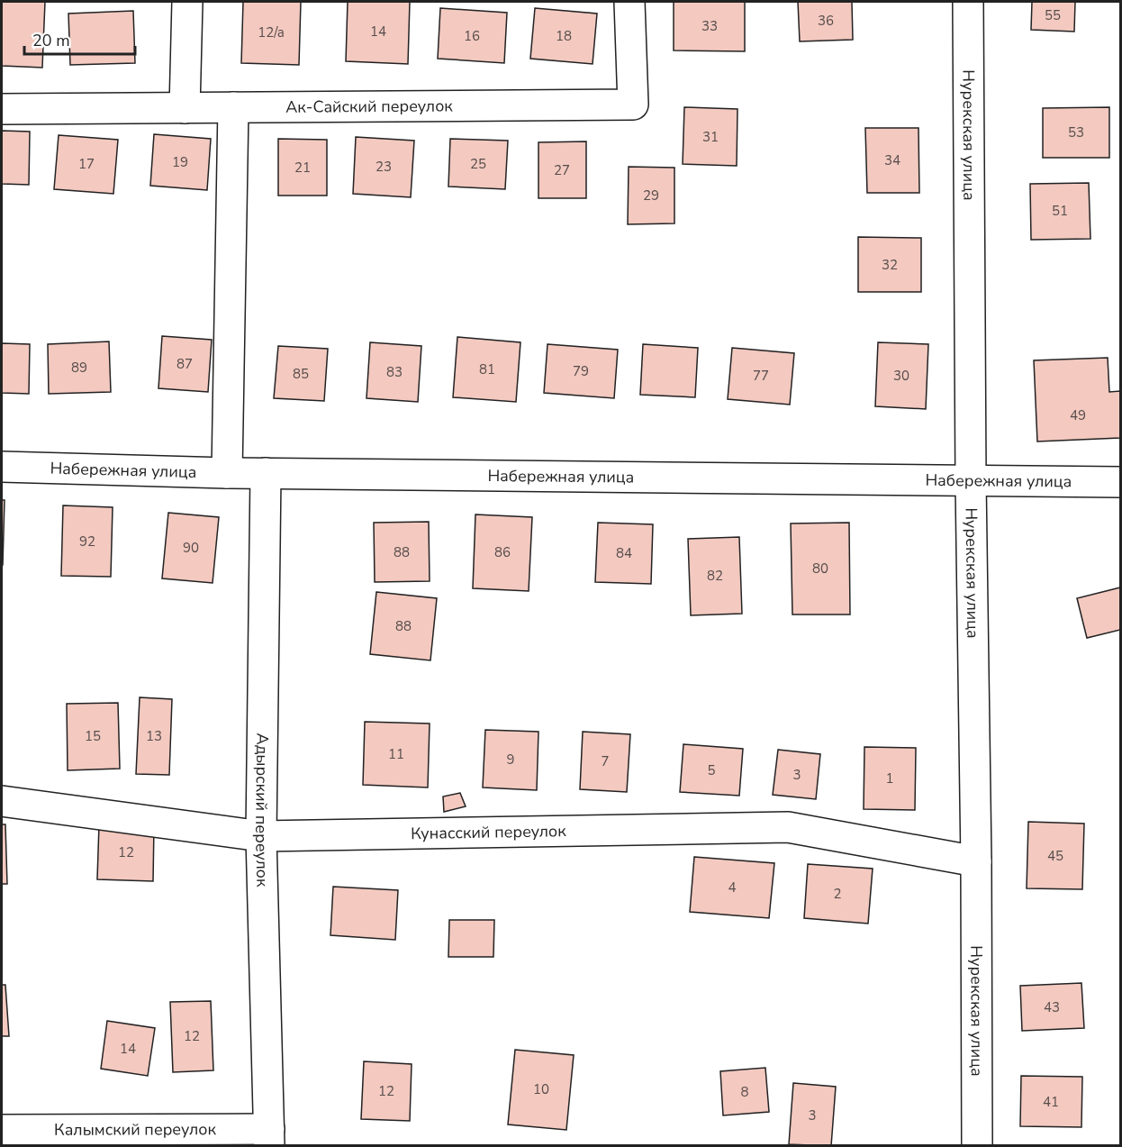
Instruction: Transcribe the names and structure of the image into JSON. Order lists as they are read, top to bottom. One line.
{"streets":{"street":["Ак-Сайский переулок","Нурекская улица","Набережная улица","Адырский переулок","Кунасский переулок","Калымский переулок"]},"crossings":[["Нурекская улица","Набережная улица"],["Нурекская улица","Кунасский переулок"],["Набережная улица","Адырский переулок"],["Адырский переулок","Кунасский переулок"],["Адырский переулок","Калымский переулок"]],"house_numbers":["55","36","33","14","12/а","16","18","53","31","34","19","17","25","23","21","27","29","51","32","87","89","81","79","83","85","77","30","49","92","90","88","86","84","80","82","88","15","13","11","9","7","5","3","1","12","45","4","2","43","12","14","10","12","8","41","3"],"scale_bar":"20 m"}
